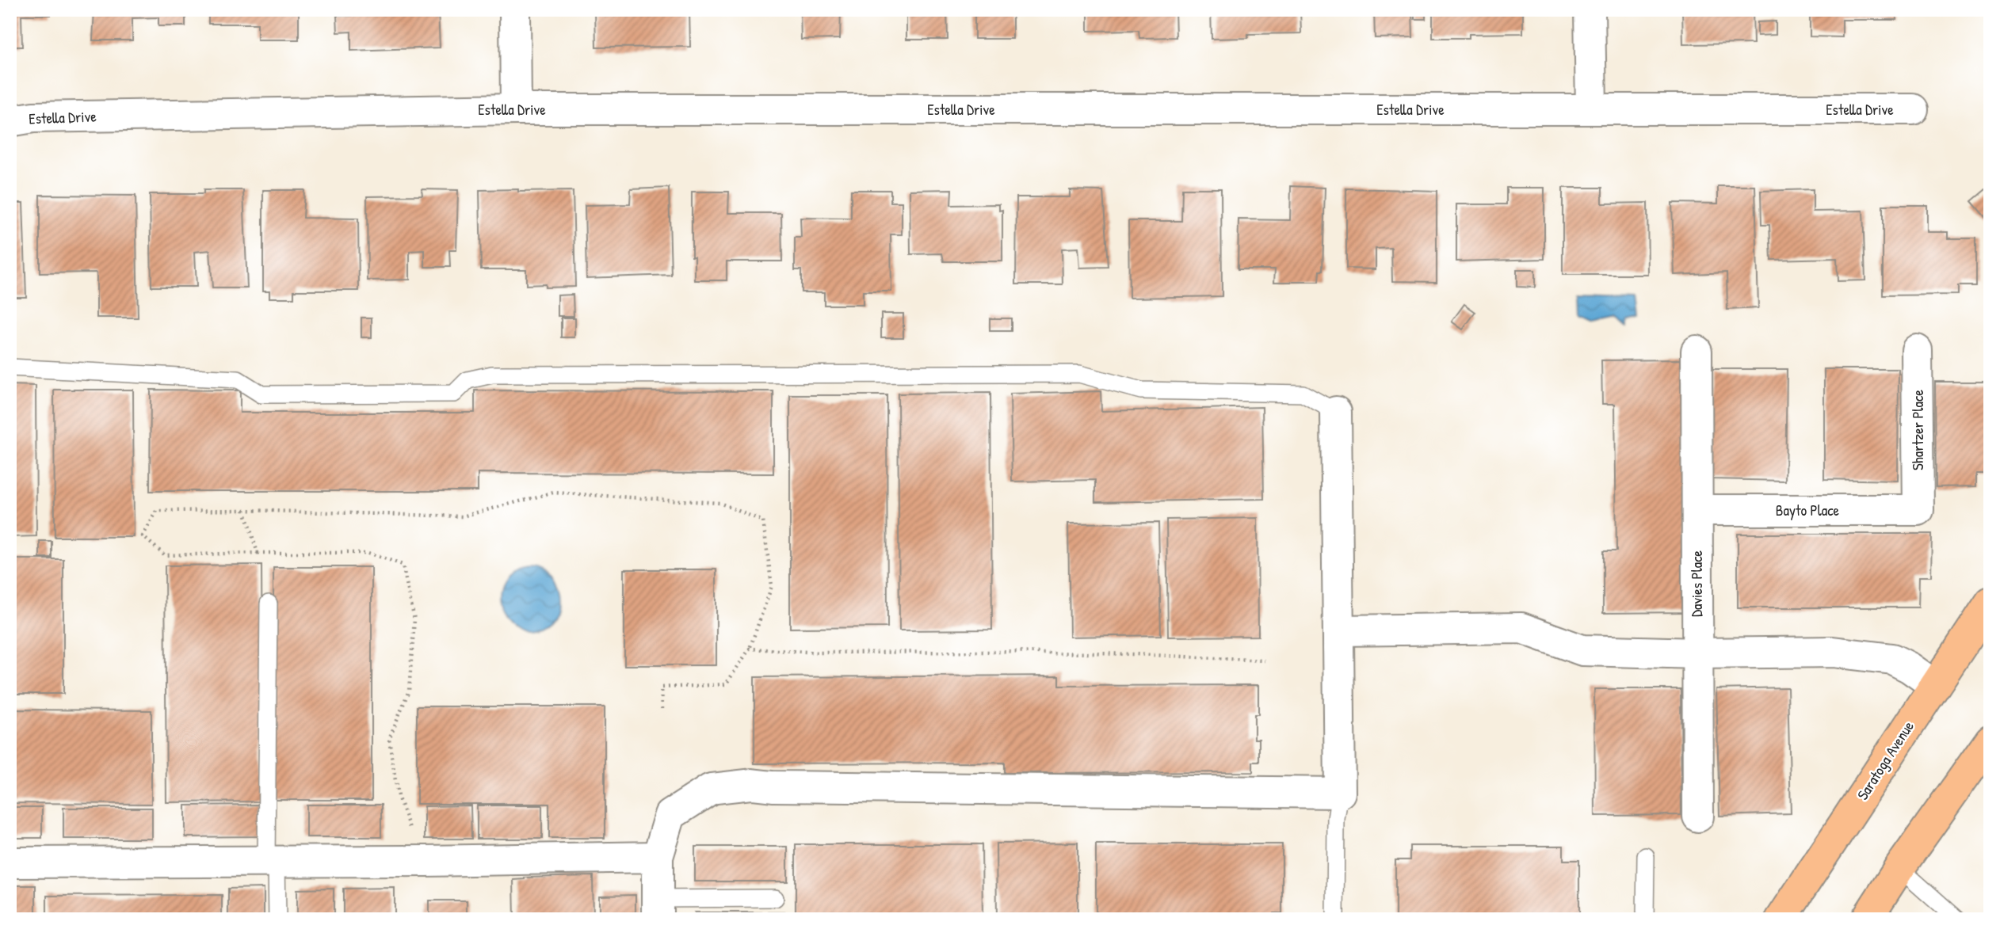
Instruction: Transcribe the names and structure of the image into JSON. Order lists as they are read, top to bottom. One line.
{"streets":{"main road":["Saratoga Avenue"],"street":["Estella Drive","Shartzer Place","Bayto Place","Davies Place"]},"crossings":[["Shartzer Place","Bayto Place"],["Bayto Place","Davies Place"]]}
